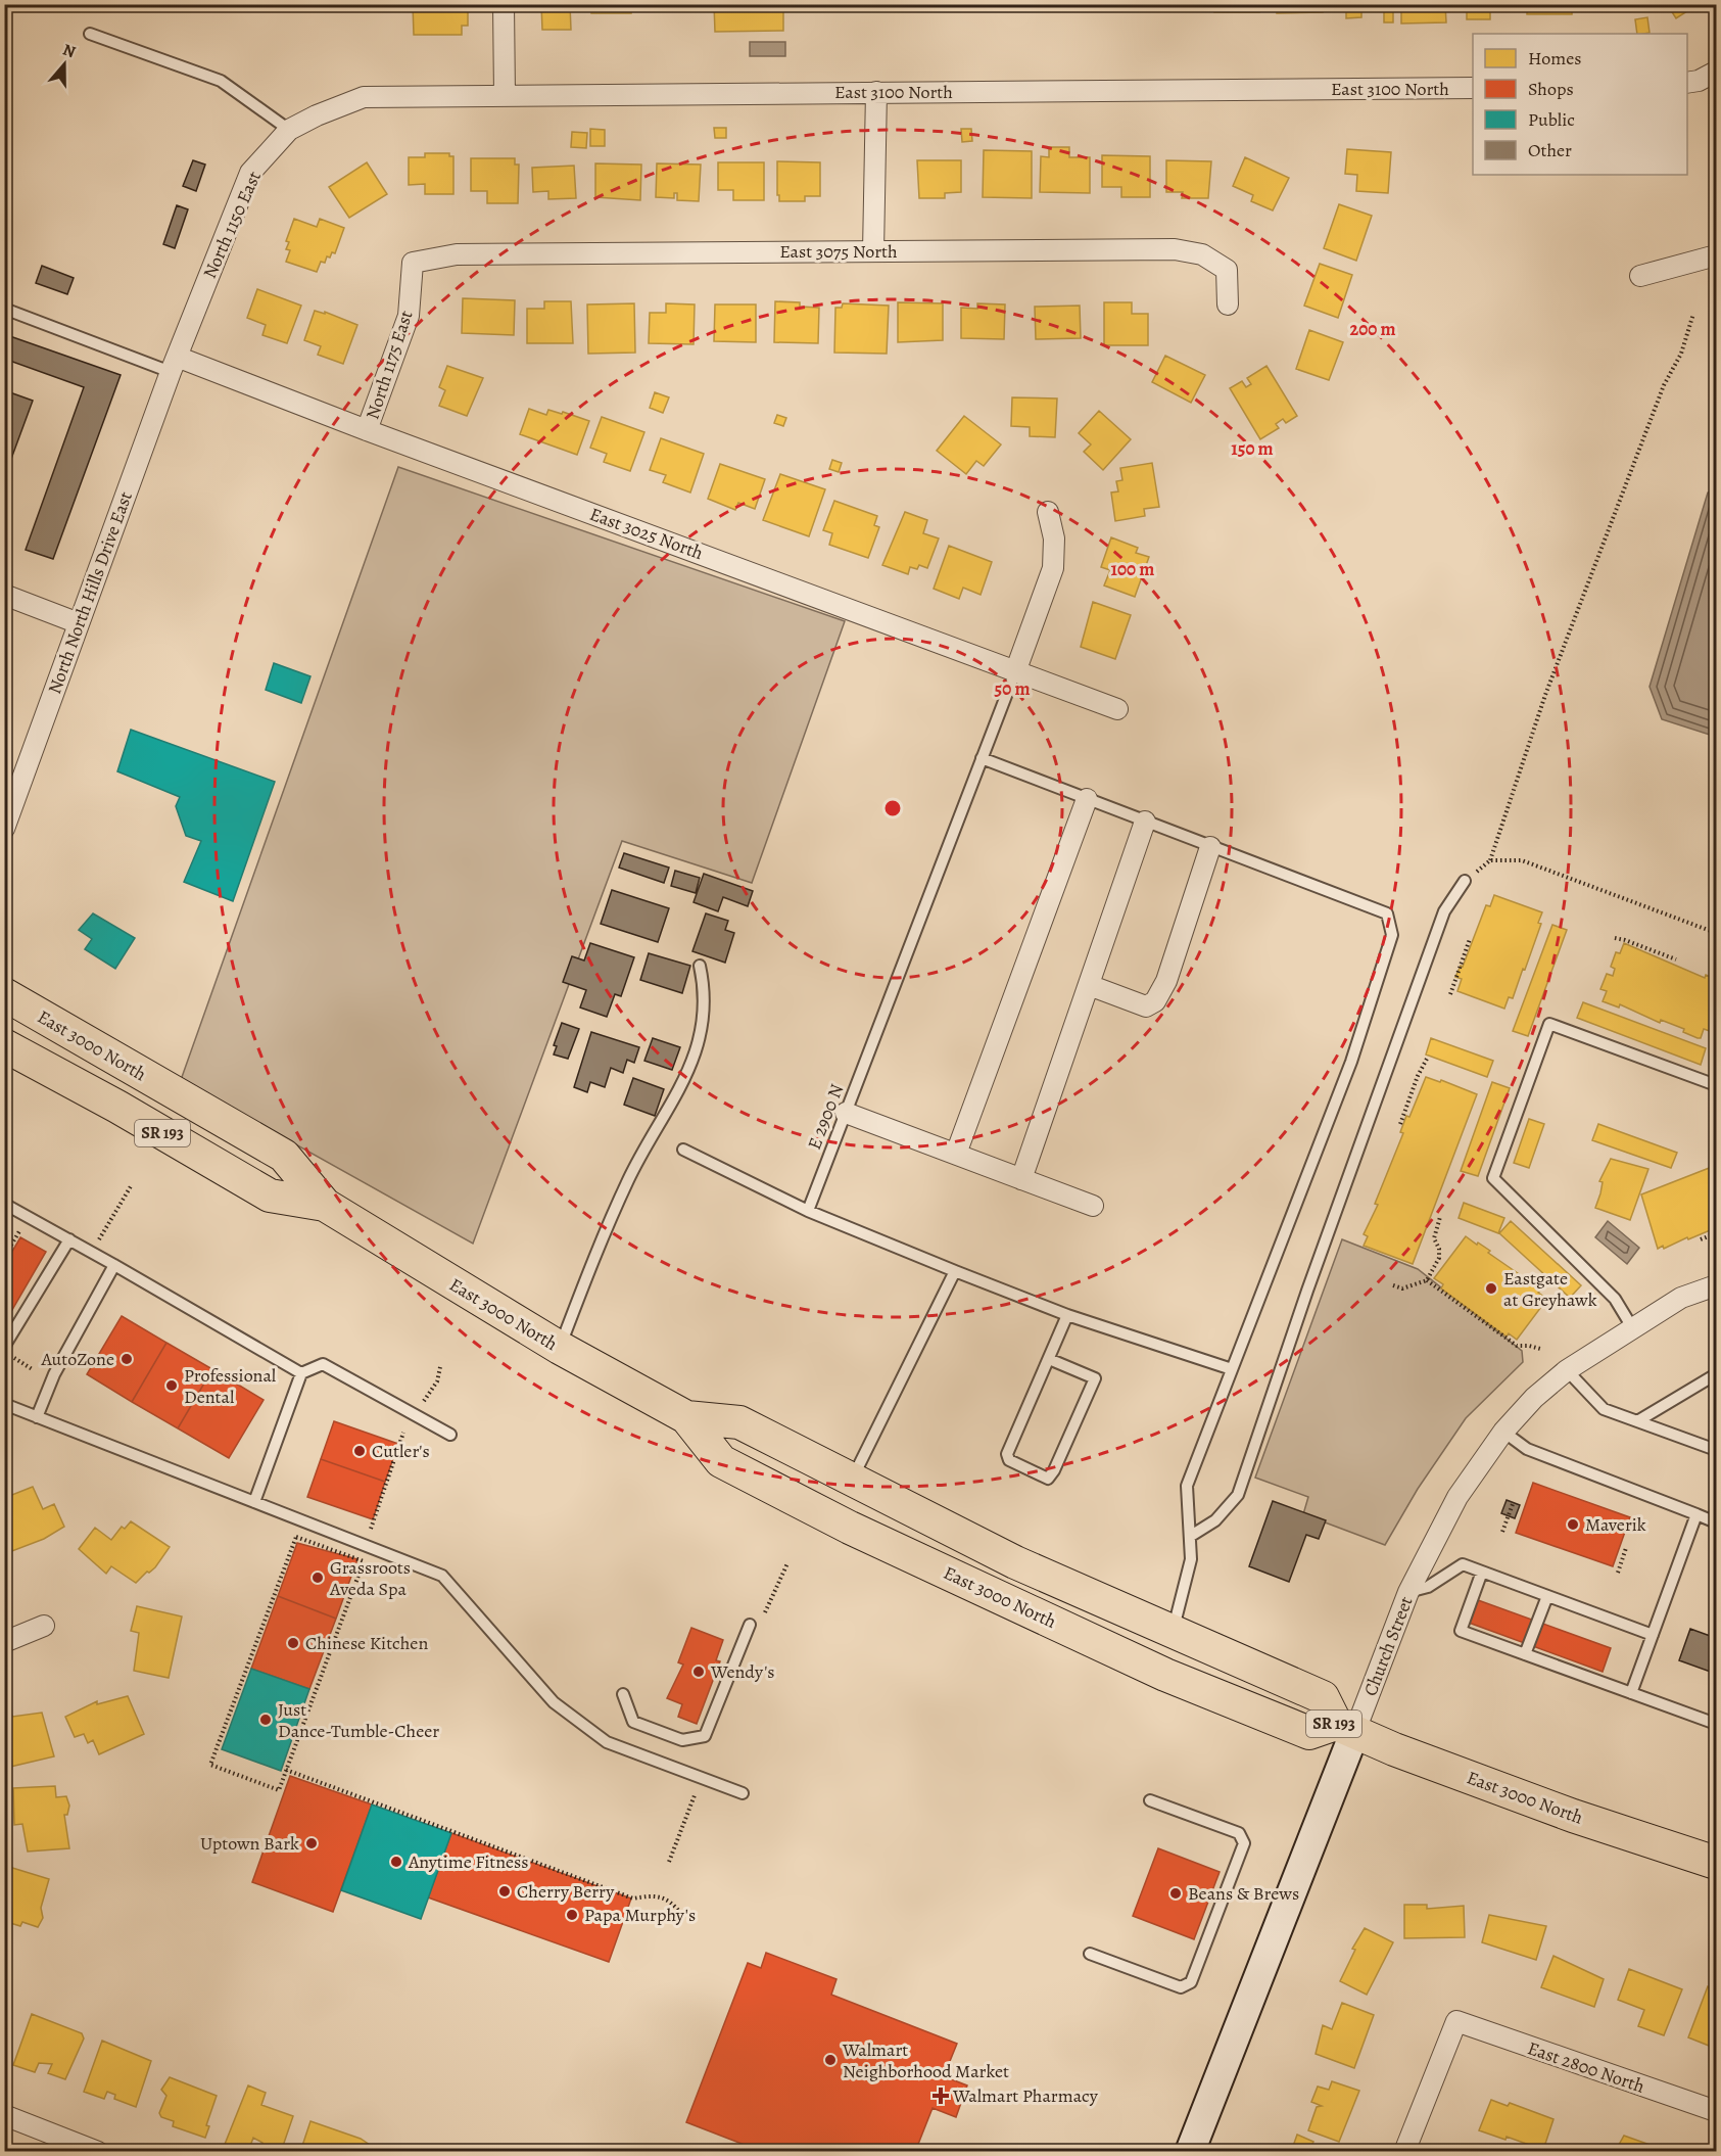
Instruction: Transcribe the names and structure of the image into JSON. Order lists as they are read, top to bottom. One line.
{"streets":{"main road":["East 3000 North","SR 193"],"street":["East 3100 North","North 1150 East","East 3075 North","North 1175 East","East 3025 North","North North Hills Drive East","Church Street","East 2800 North"],"lane":["E 2900 N"]},"crossings":[["East 3100 North","North 1150 East"],["North 1150 East","East 3025 North"],["North 1150 East","North North Hills Drive East"],["East 3075 North","North 1175 East"],["North 1175 East","East 3025 North"],["East 3025 North","North North Hills Drive East"],["East 3025 North","E 2900 N"],["East 3000 North","Church Street"]],"places":{"other":["Eastgate at Greyhawk","AutoZone","Professional Dental","Cutler's","Maverik","Grassroots Aveda Spa","Chinese Kitchen","Wendy's","Just Dance-Tumble-Cheer","Uptown Bark","Anytime Fitness","Cherry Berry","Beans & Brews","Papa Murphy's","Walmart Neighborhood Market"],"health":["Walmart Pharmacy"]},"legend":["Homes","Shops","Public","Other"],"north":"top","rings":["200 m","150 m","100 m","50 m"]}
